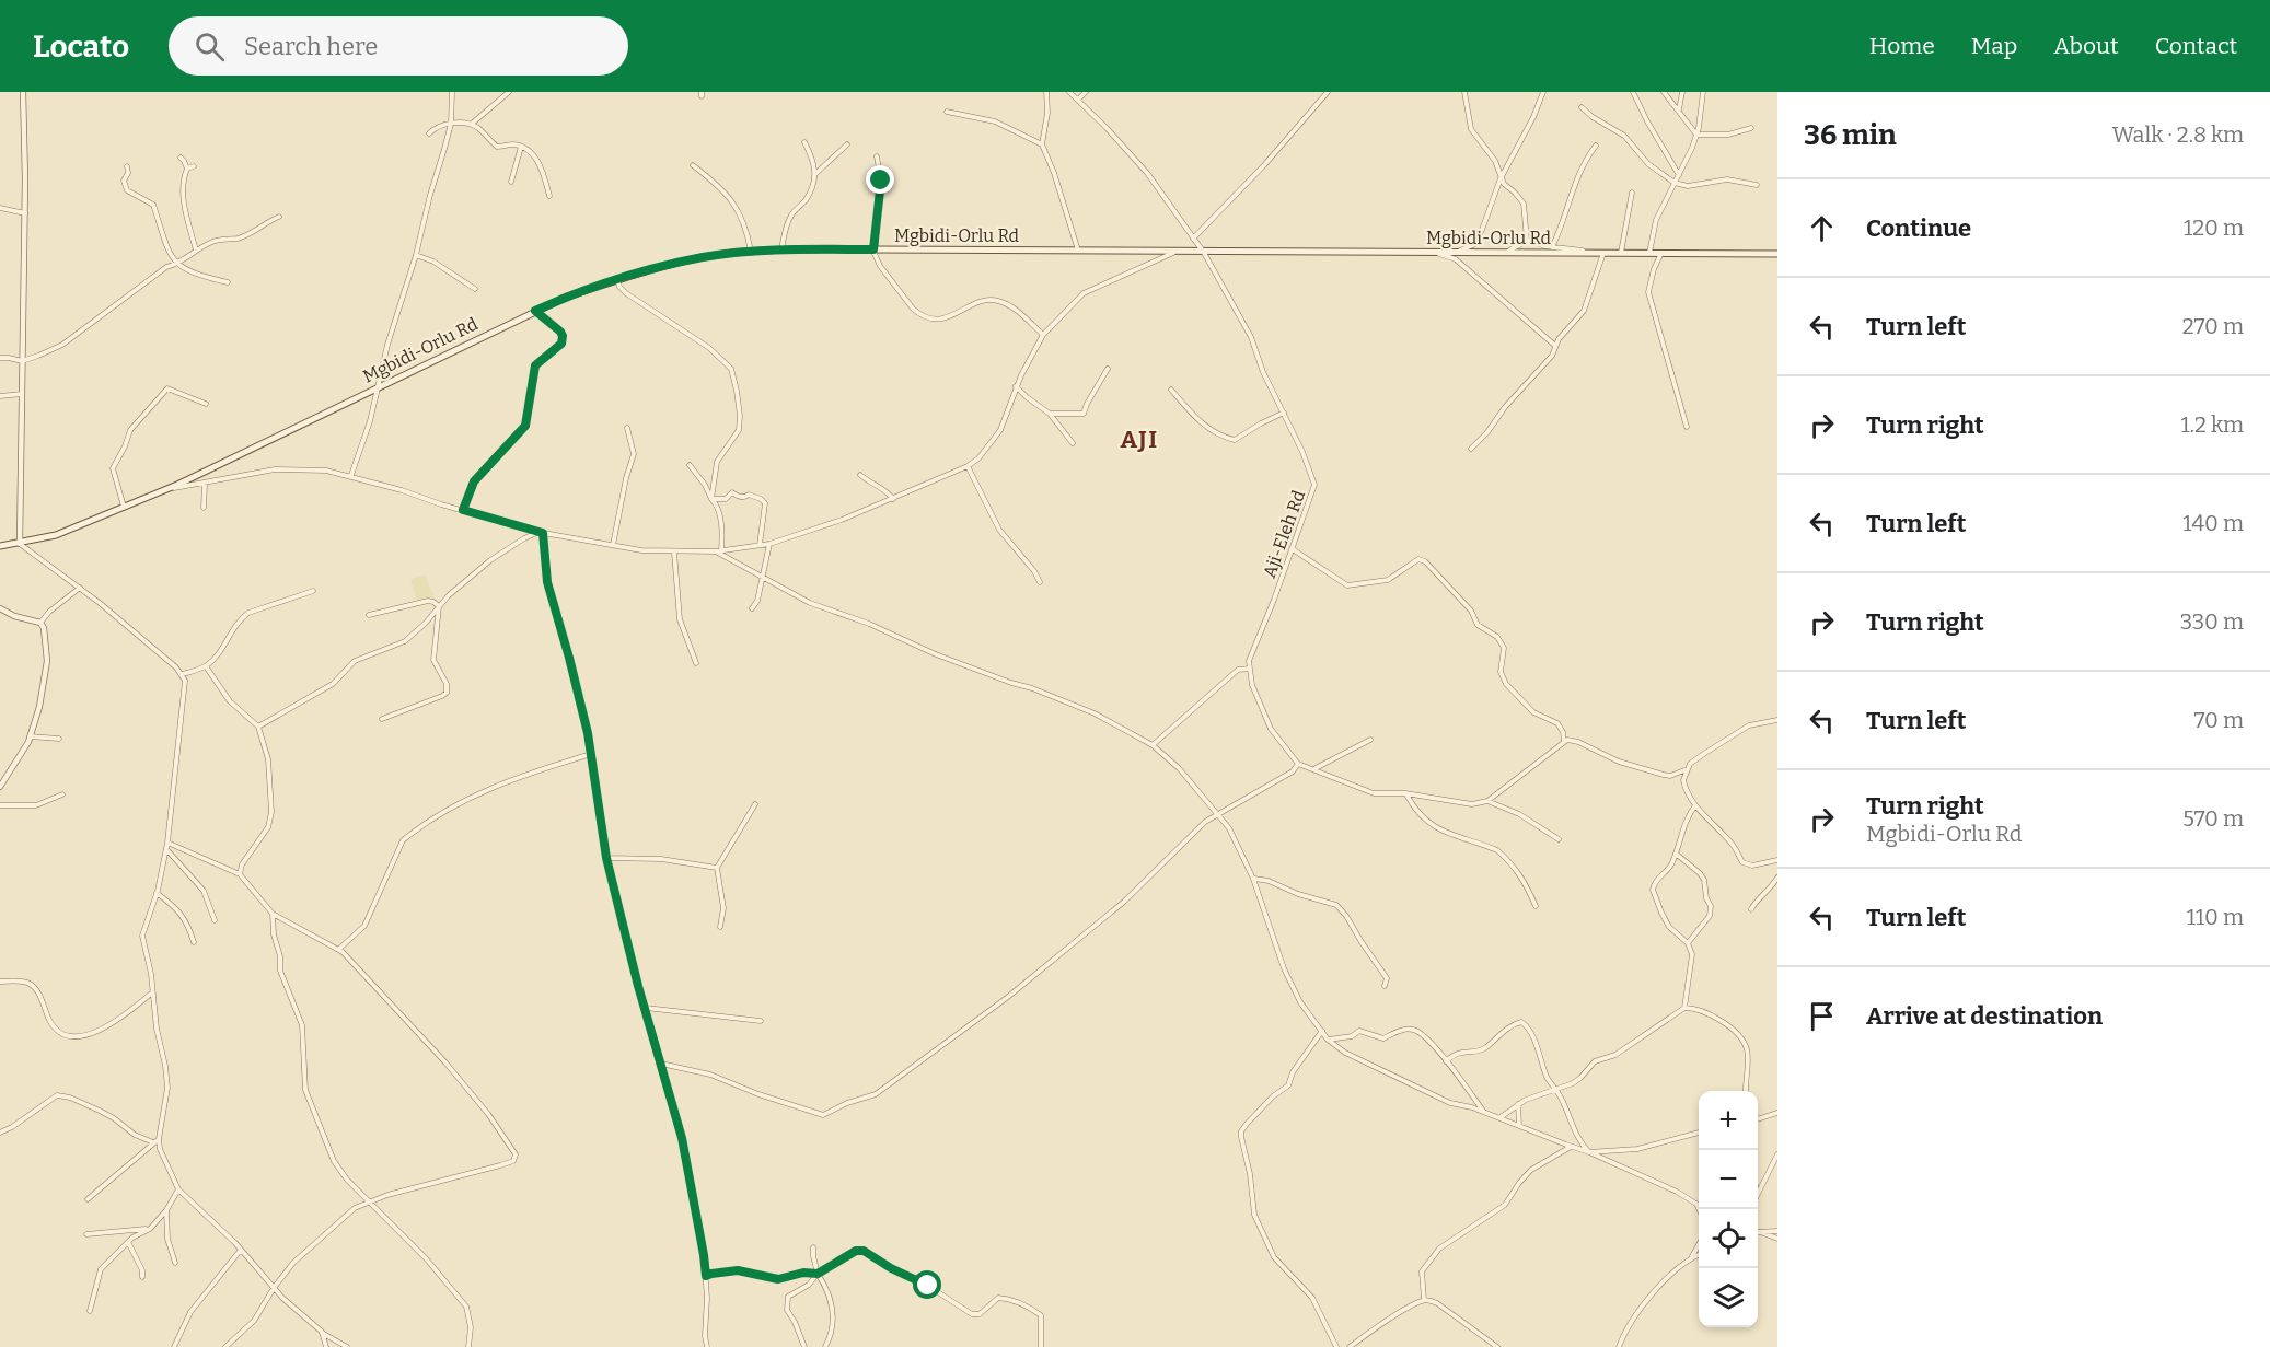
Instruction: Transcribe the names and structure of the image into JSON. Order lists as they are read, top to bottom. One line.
{"streets":{"main road":["Mgbidi-Orlu Rd"],"street":["Aji-Eleh Rd"]},"crossings":[["Mgbidi-Orlu Rd","Aji-Eleh Rd"]],"districts":["AJI"],"page":{"header":"Locato","search":"Search here","nav":["Home","Map","About","Contact"],"heading":["36 min","Walk · 2.8 km"],"list":[["Continue","120 m"],["Turn left","270 m"],["Turn right","1.2 km"],["Turn left","140 m"],["Turn right","330 m"],["Turn left","70 m"],["Turn right","Mgbidi-Orlu Rd","570 m"],["Turn left","110 m"],"Arrive at destination"],"map_buttons":["+","−"]}}
